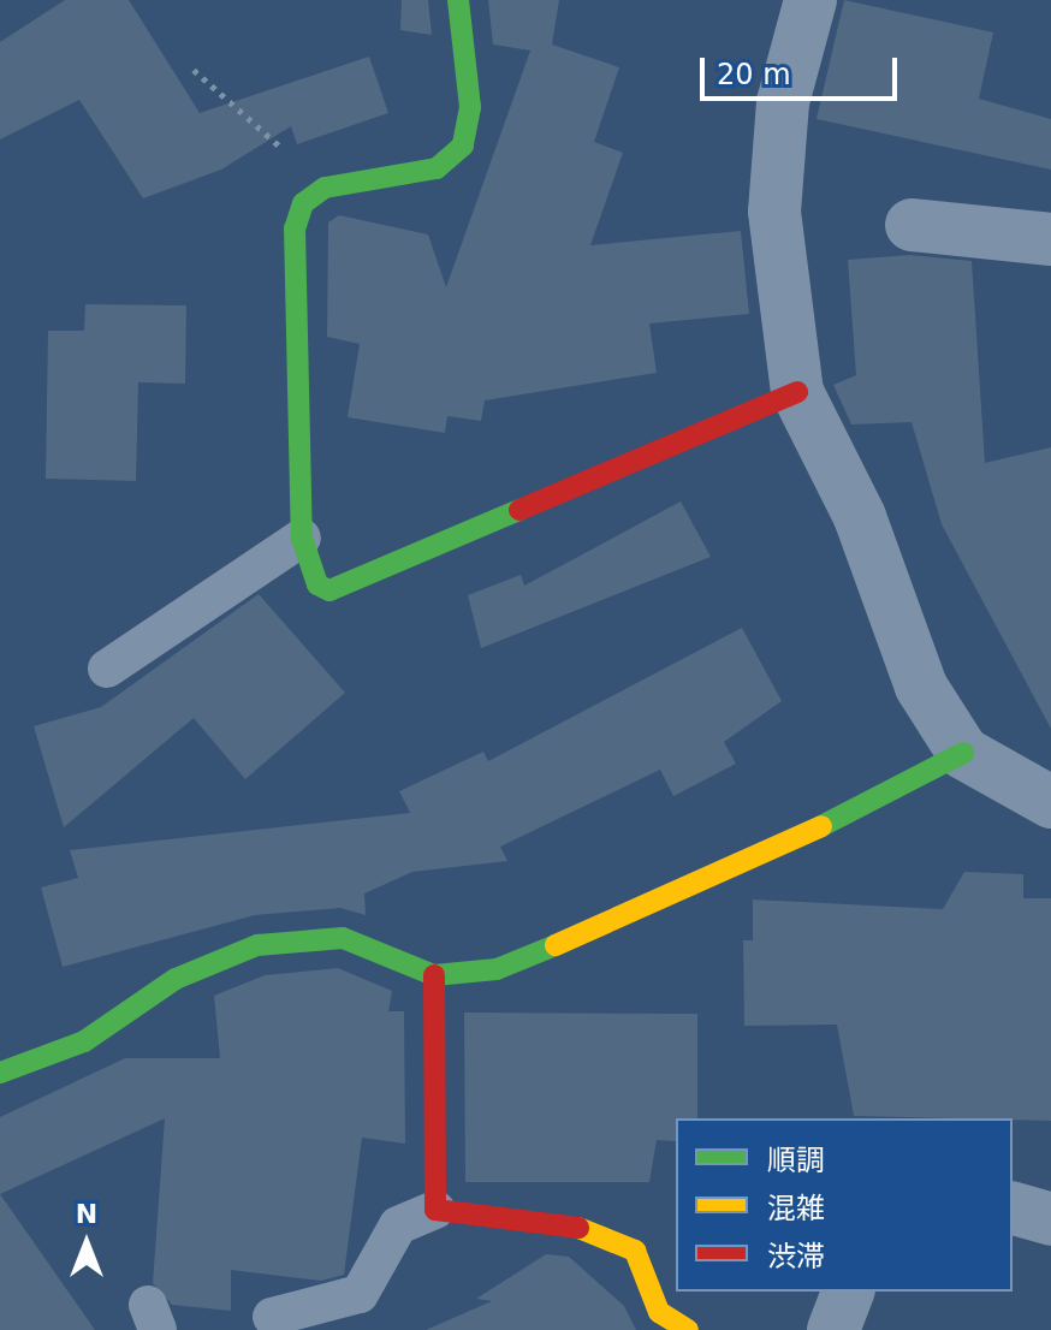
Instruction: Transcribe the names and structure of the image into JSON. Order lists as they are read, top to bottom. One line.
{"legend":["順調","混雑","渋滞"],"scale_bar":"20 m","north":"top"}
